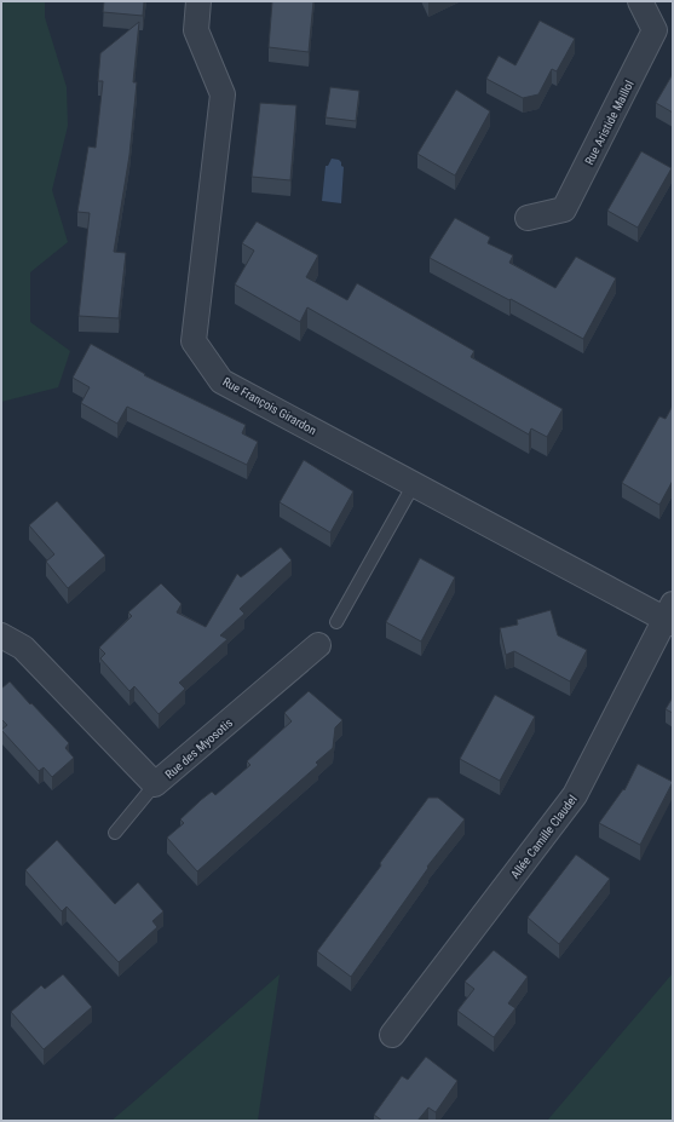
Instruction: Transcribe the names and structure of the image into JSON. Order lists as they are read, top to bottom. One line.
{"streets":{"street":["Rue Aristide Maillol","Rue François Girardon","Rue des Myosotis","Allée Camille Claudel"]},"crossings":[["Rue François Girardon","Allée Camille Claudel"]]}
